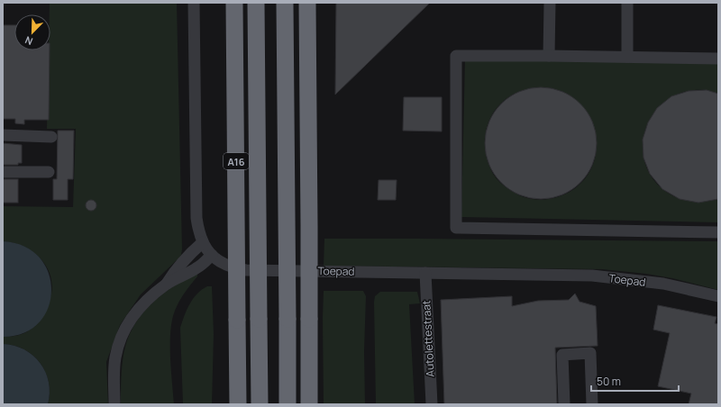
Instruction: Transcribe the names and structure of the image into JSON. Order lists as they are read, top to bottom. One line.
{"streets":{"highway":["A16"],"street":["Toepad","Autolettestraat"]},"crossings":[["Toepad","Autolettestraat"]],"scale_bar":"50 m","north":"bottom left"}
